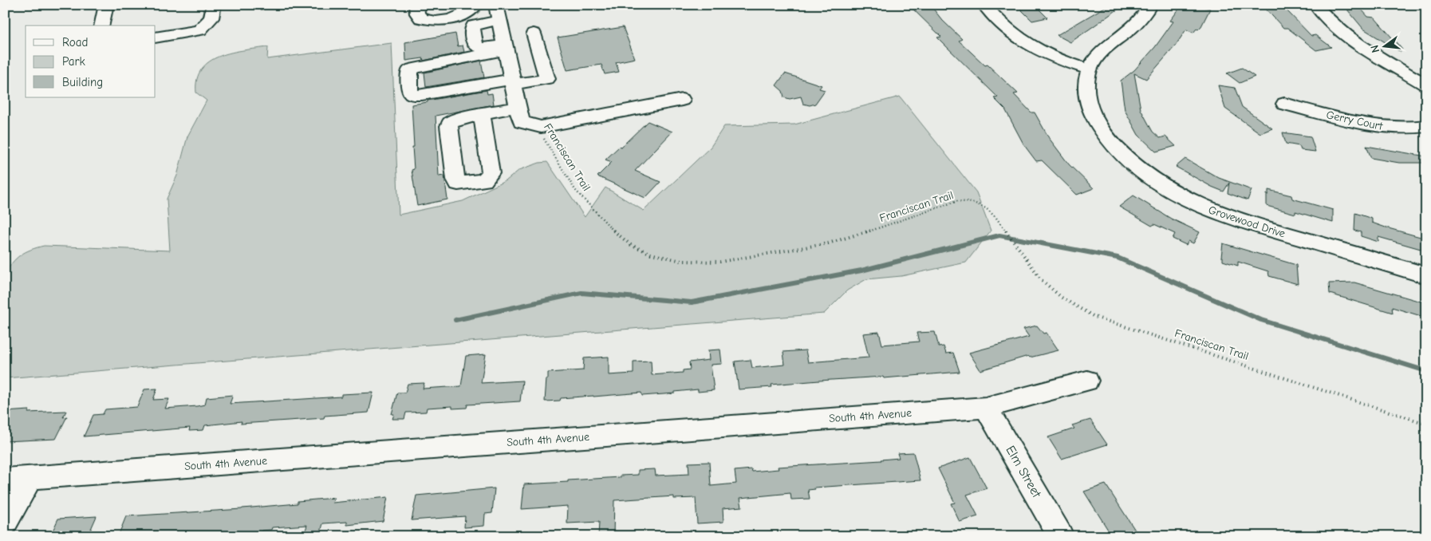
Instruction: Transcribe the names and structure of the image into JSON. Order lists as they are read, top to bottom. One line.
{"streets":{"street":["Gerry Court","Grovewood Drive","South 4th Avenue","Elm Street"],"path":["Franciscan Trail"]},"crossings":[["South 4th Avenue","Elm Street"]],"legend":["Road","Park","Building"],"north":"left"}
